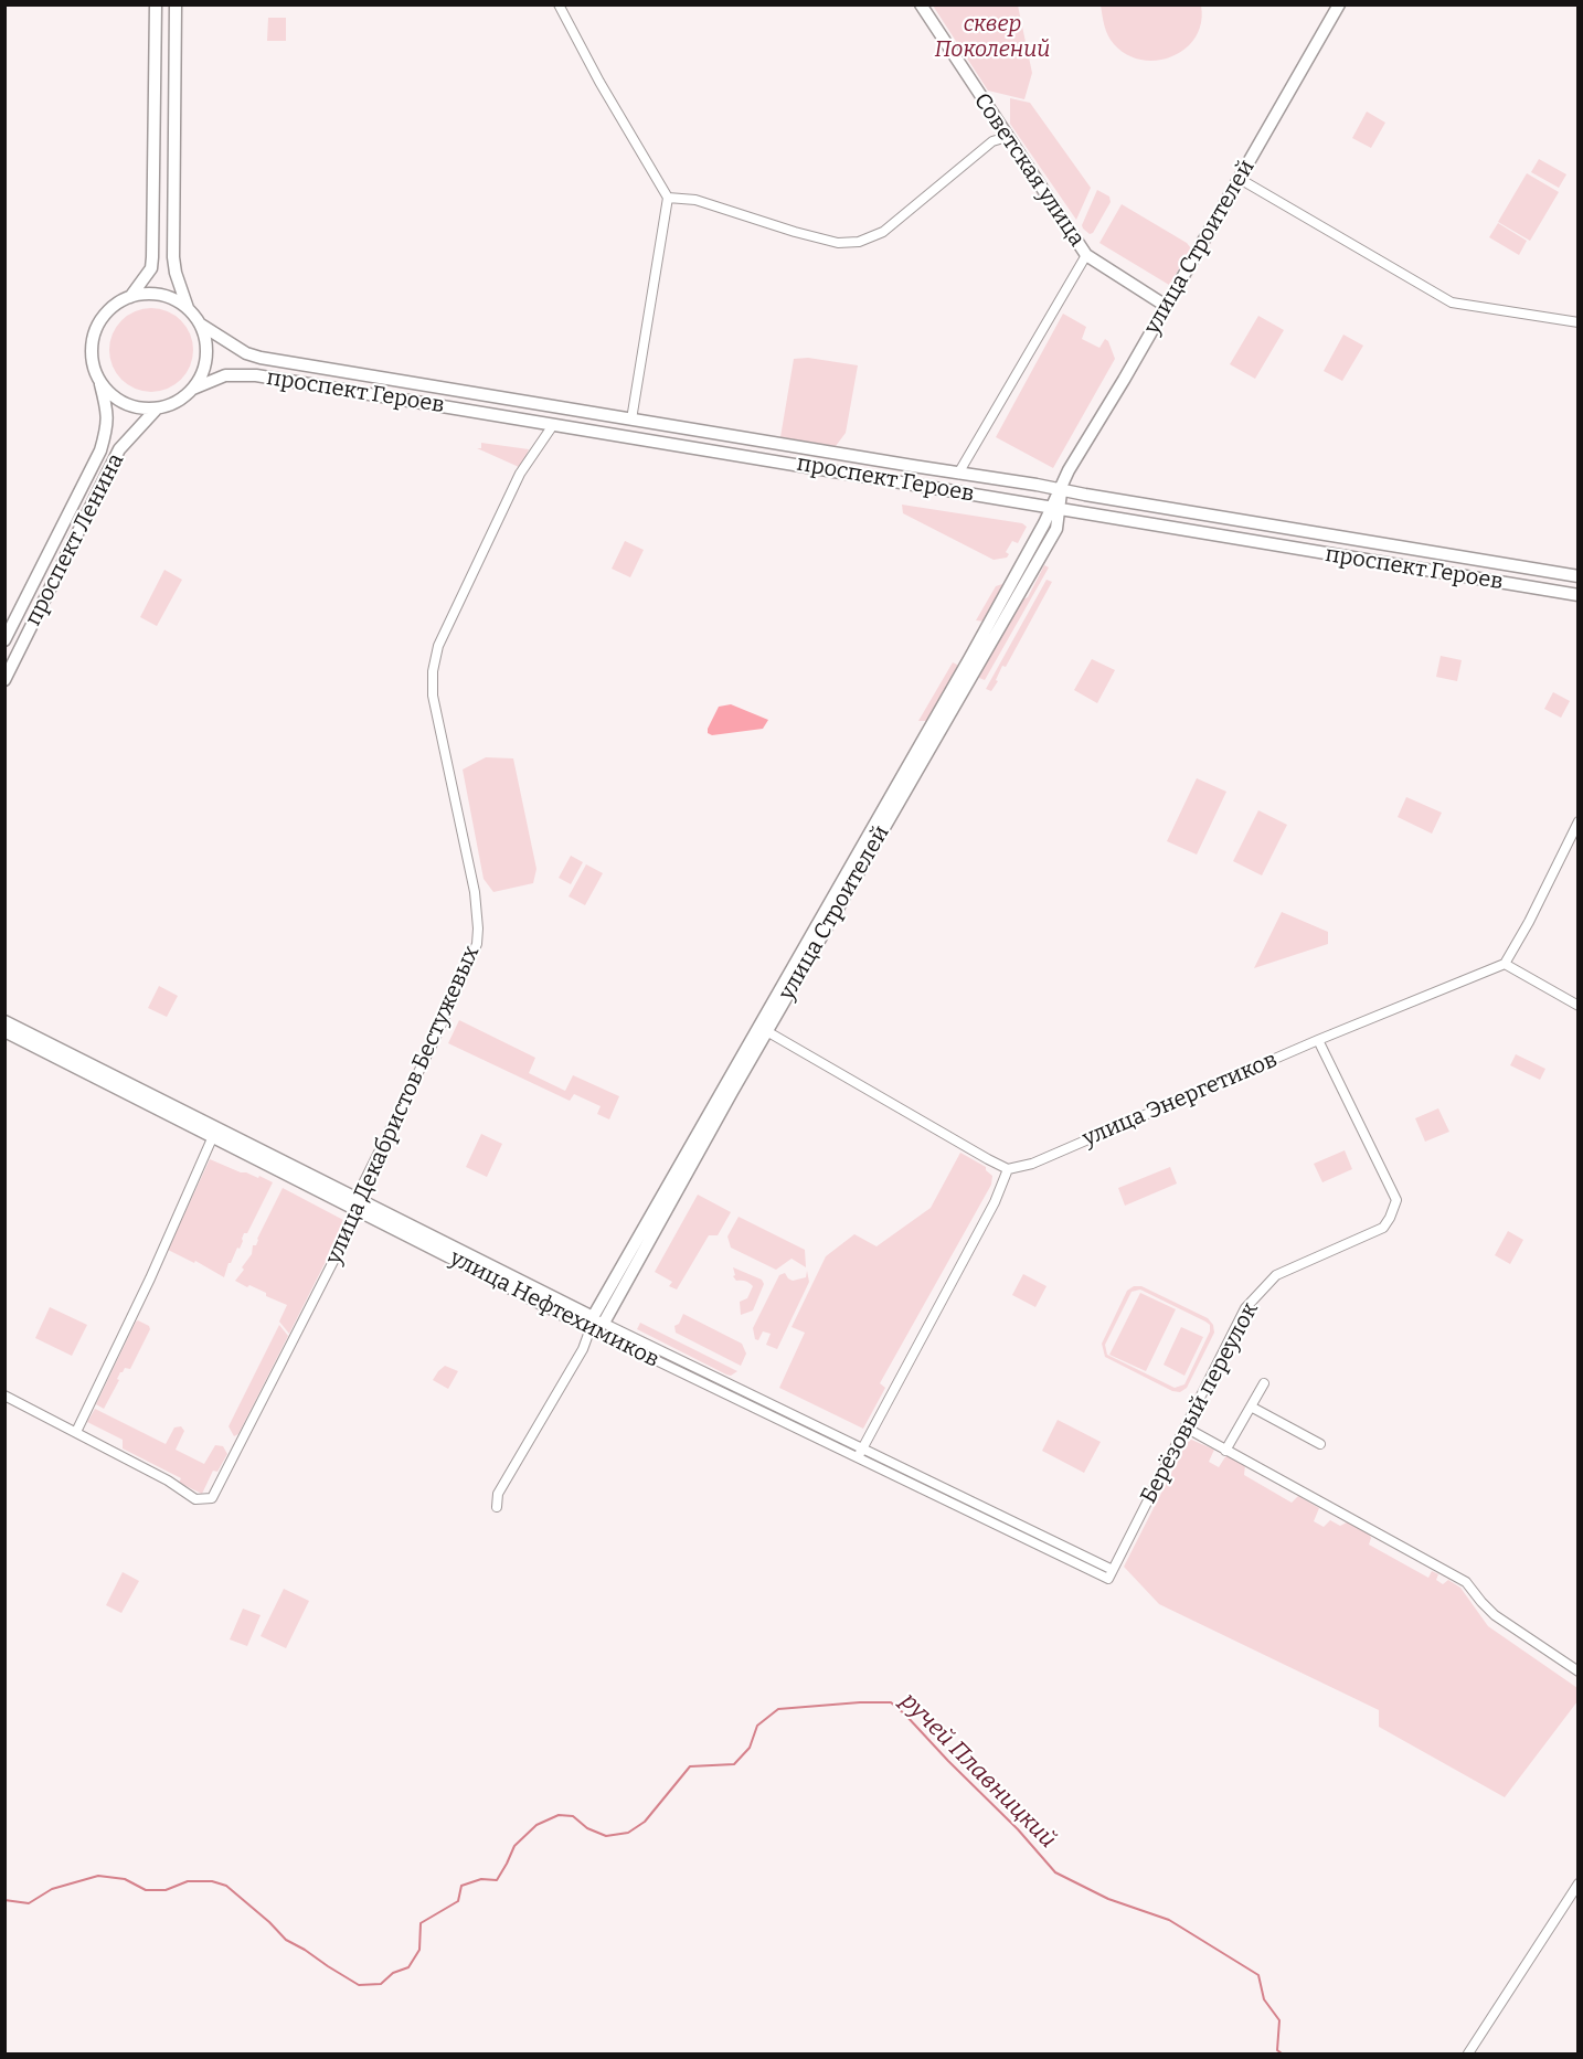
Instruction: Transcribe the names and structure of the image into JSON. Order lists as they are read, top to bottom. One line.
{"streets":{"street":["Советская улица","улица Строителей","проспект Героев","проспект Ленина","улица Энергетиков","улица Декабристов Бестужевых","улица Нефтехимиков","Берёзовый переулок"]},"crossings":[["Советская улица","улица Строителей"],["улица Строителей","проспект Героев"],["улица Строителей","улица Нефтехимиков"],["проспект Героев","проспект Ленина"],["проспект Героев","улица Декабристов Бестужевых"],["улица Энергетиков","Берёзовый переулок"],["улица Декабристов Бестужевых","улица Нефтехимиков"],["улица Нефтехимиков","Берёзовый переулок"]],"water":["ручей Плавницкий"],"parks":["сквер Поколений"]}
